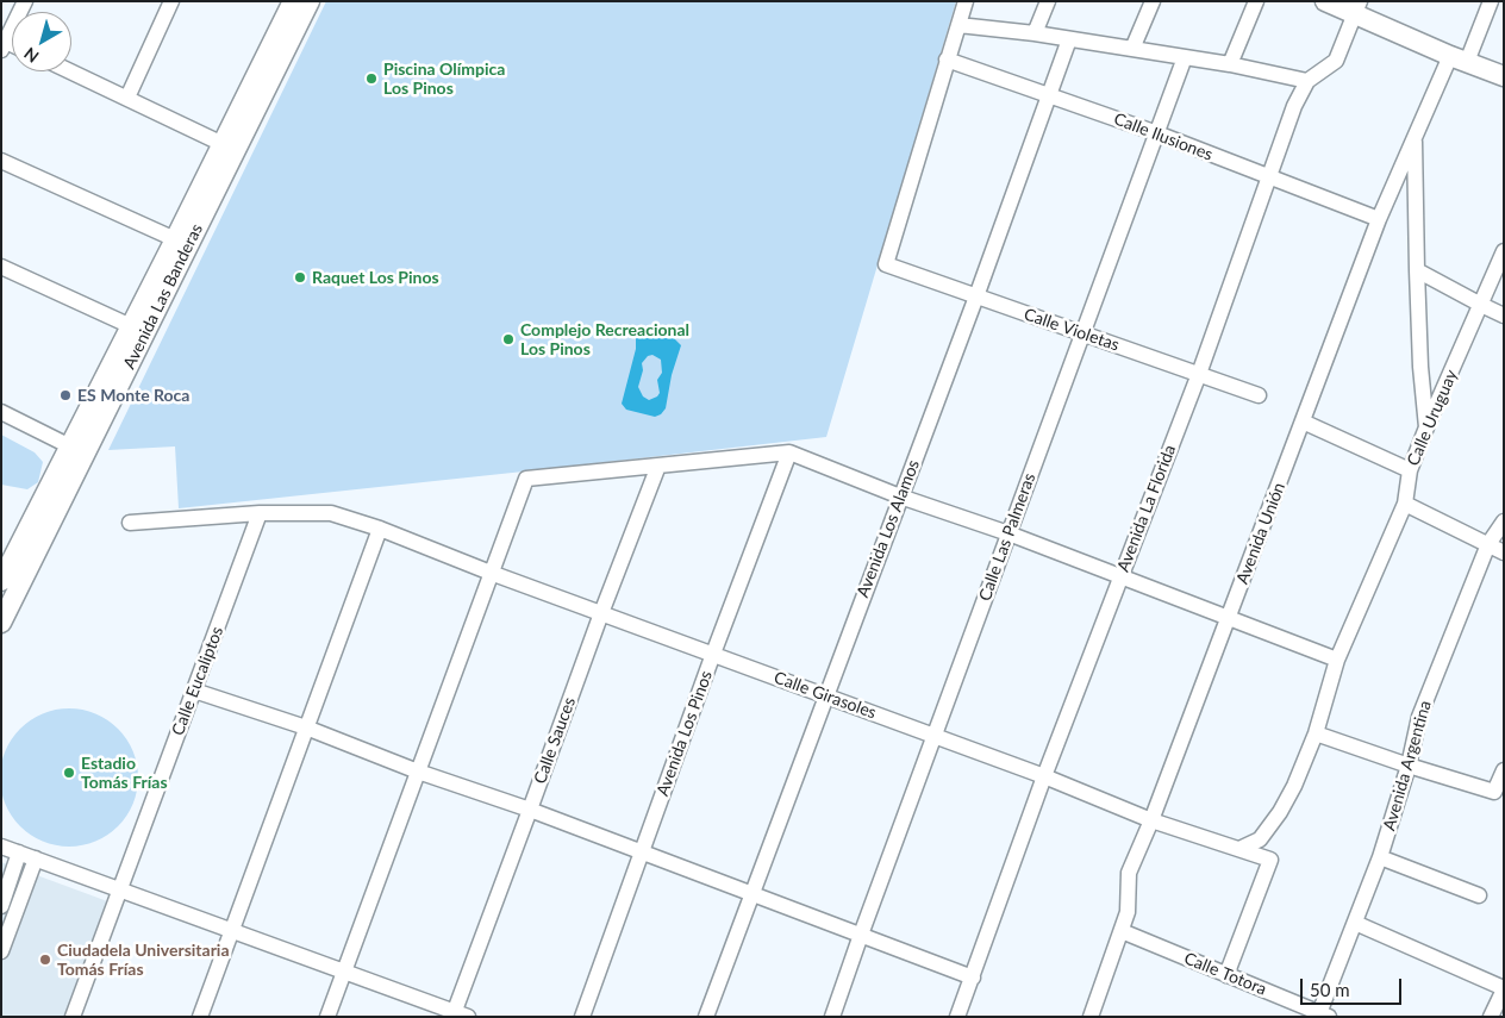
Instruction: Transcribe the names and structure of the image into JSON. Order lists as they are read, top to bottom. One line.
{"streets":{"main road":["Avenida Las Banderas"],"street":["Calle Ilusiones","Calle Violetas","Calle Uruguay","Avenida La Florida","Avenida Los Alamos","Avenida Unión","Calle Las Palmeras","Calle Eucaliptos","Calle Girasoles","Avenida Los Pinos","Calle Sauces","Avenida Argentina","Calle Totora"]},"crossings":[["Calle Ilusiones","Calle Violetas"],["Calle Ilusiones","Avenida La Florida"],["Calle Ilusiones","Avenida Los Alamos"],["Calle Ilusiones","Avenida Unión"],["Calle Ilusiones","Calle Las Palmeras"],["Calle Violetas","Avenida La Florida"],["Calle Violetas","Avenida Los Alamos"],["Calle Violetas","Calle Las Palmeras"],["Calle Uruguay","Calle Girasoles"],["Avenida La Florida","Calle Girasoles"],["Avenida Los Alamos","Calle Girasoles"],["Avenida Unión","Calle Girasoles"],["Avenida Unión","Calle Totora"],["Calle Las Palmeras","Calle Girasoles"],["Calle Eucaliptos","Calle Girasoles"],["Calle Girasoles","Avenida Los Pinos"],["Calle Girasoles","Calle Sauces"],["Calle Girasoles","Calle Totora"],["Avenida Argentina","Calle Totora"]],"places":["Piscina Olímpica Los Pinos","Raquet Los Pinos","Complejo Recreacional Los Pinos","ES Monte Roca","Estadio Tomás Frías","Ciudadela Universitaria Tomás Frías"],"scale_bar":"50 m","north":"bottom left"}
